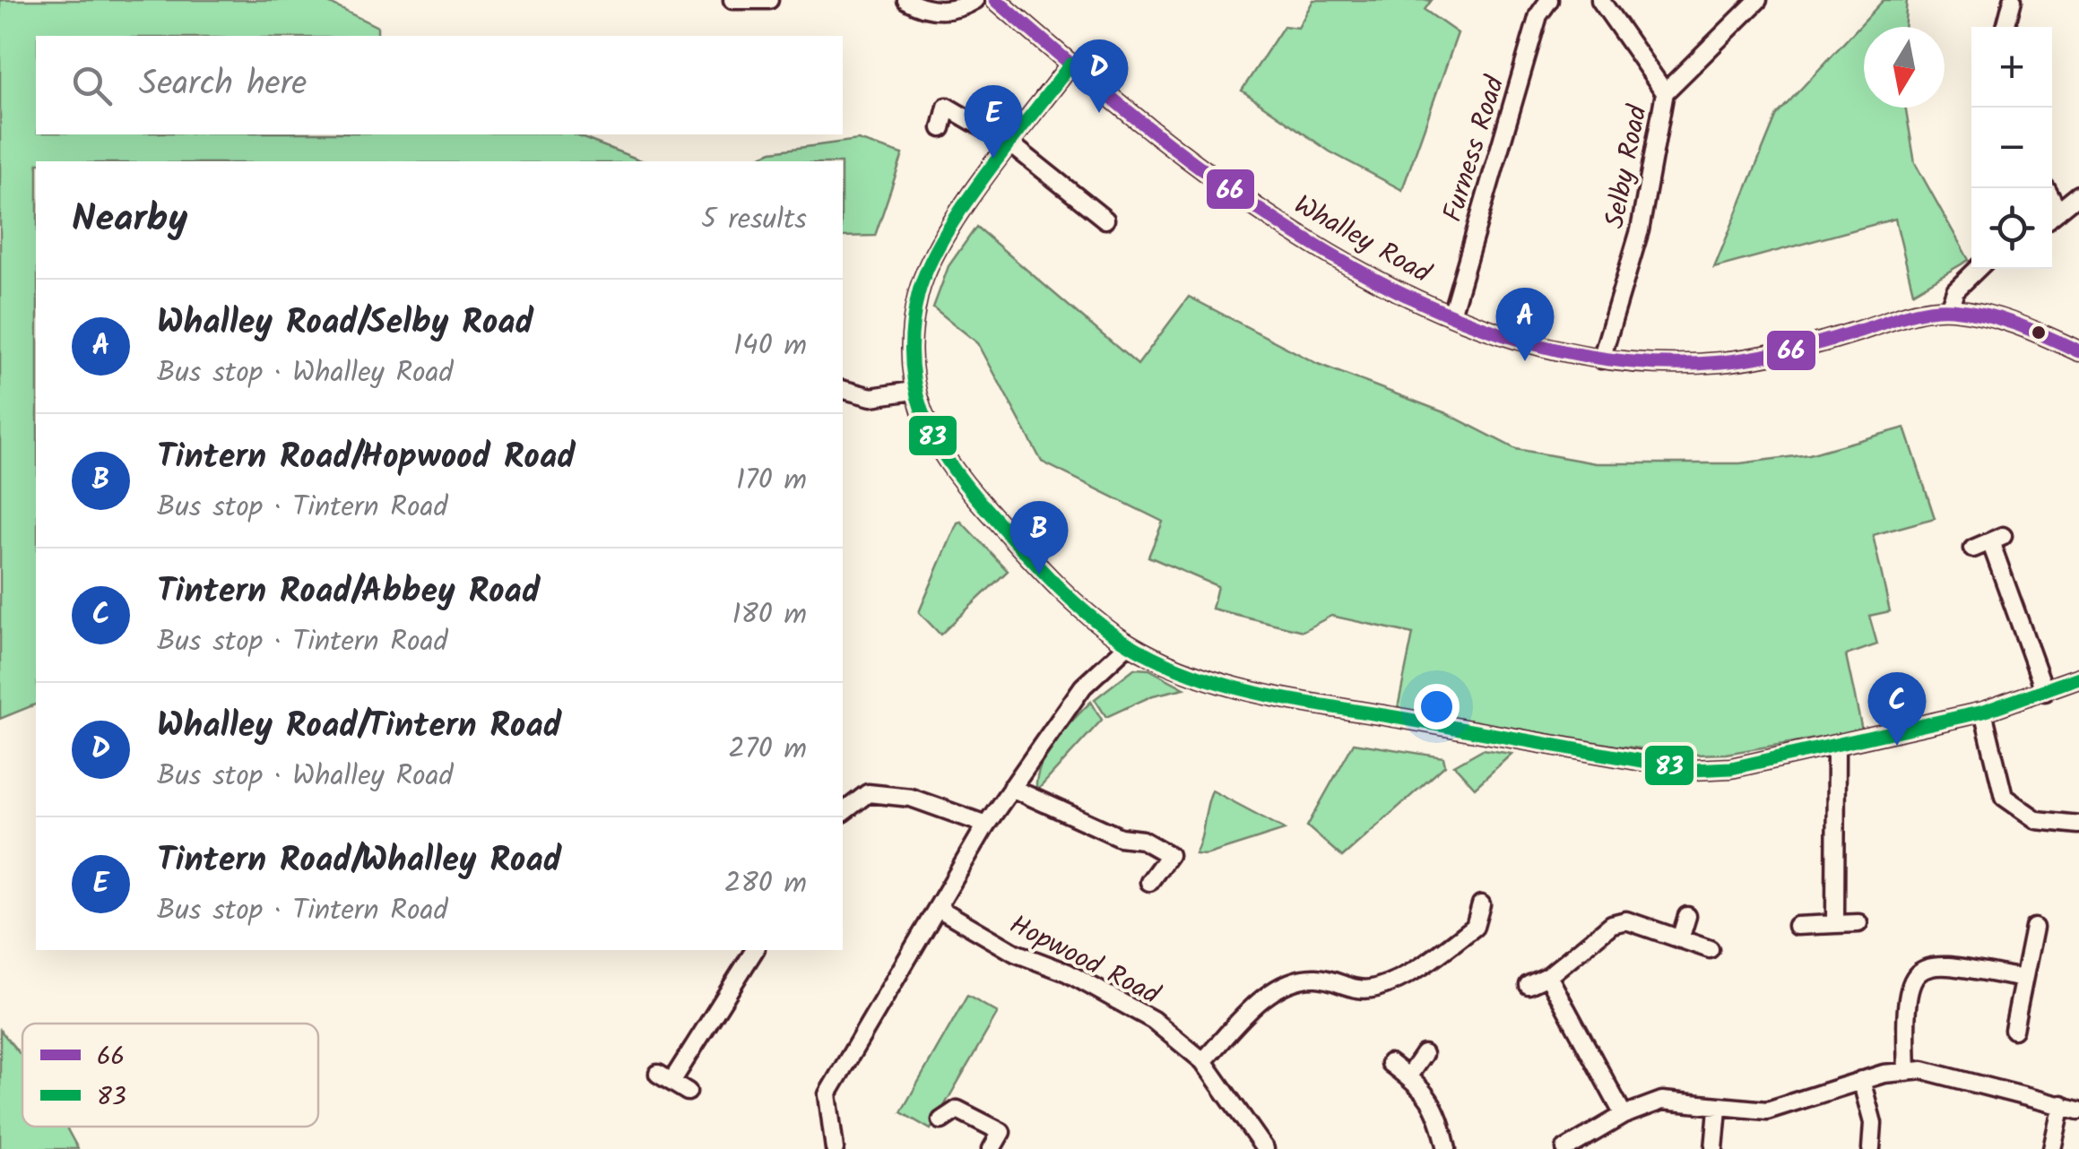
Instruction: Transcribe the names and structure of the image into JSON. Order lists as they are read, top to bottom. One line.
{"streets":{"street":["Furness Road","Selby Road","Whalley Road","Hopwood Road"]},"crossings":[["Furness Road","Whalley Road"],["Selby Road","Whalley Road"]],"lines":["transit line 66","transit line 83"],"legend":["66","83"],"north":"bottom","page":{"map_buttons":["+","−"],"search":"Search here","pins":["D","E","A","B","C"],"heading":["Nearby","5 results"],"list":[{"mark":"A","name":"Whalley Road/Selby Road","note":"Bus stop · Whalley Road","value":"140 m"},{"mark":"B","name":"Tintern Road/Hopwood Road","note":"Bus stop · Tintern Road","value":"170 m"},{"mark":"C","name":"Tintern Road/Abbey Road","note":"Bus stop · Tintern Road","value":"180 m"},{"mark":"D","name":"Whalley Road/Tintern Road","note":"Bus stop · Whalley Road","value":"270 m"},{"mark":"E","name":"Tintern Road/Whalley Road","note":"Bus stop · Tintern Road","value":"280 m"}]}}
